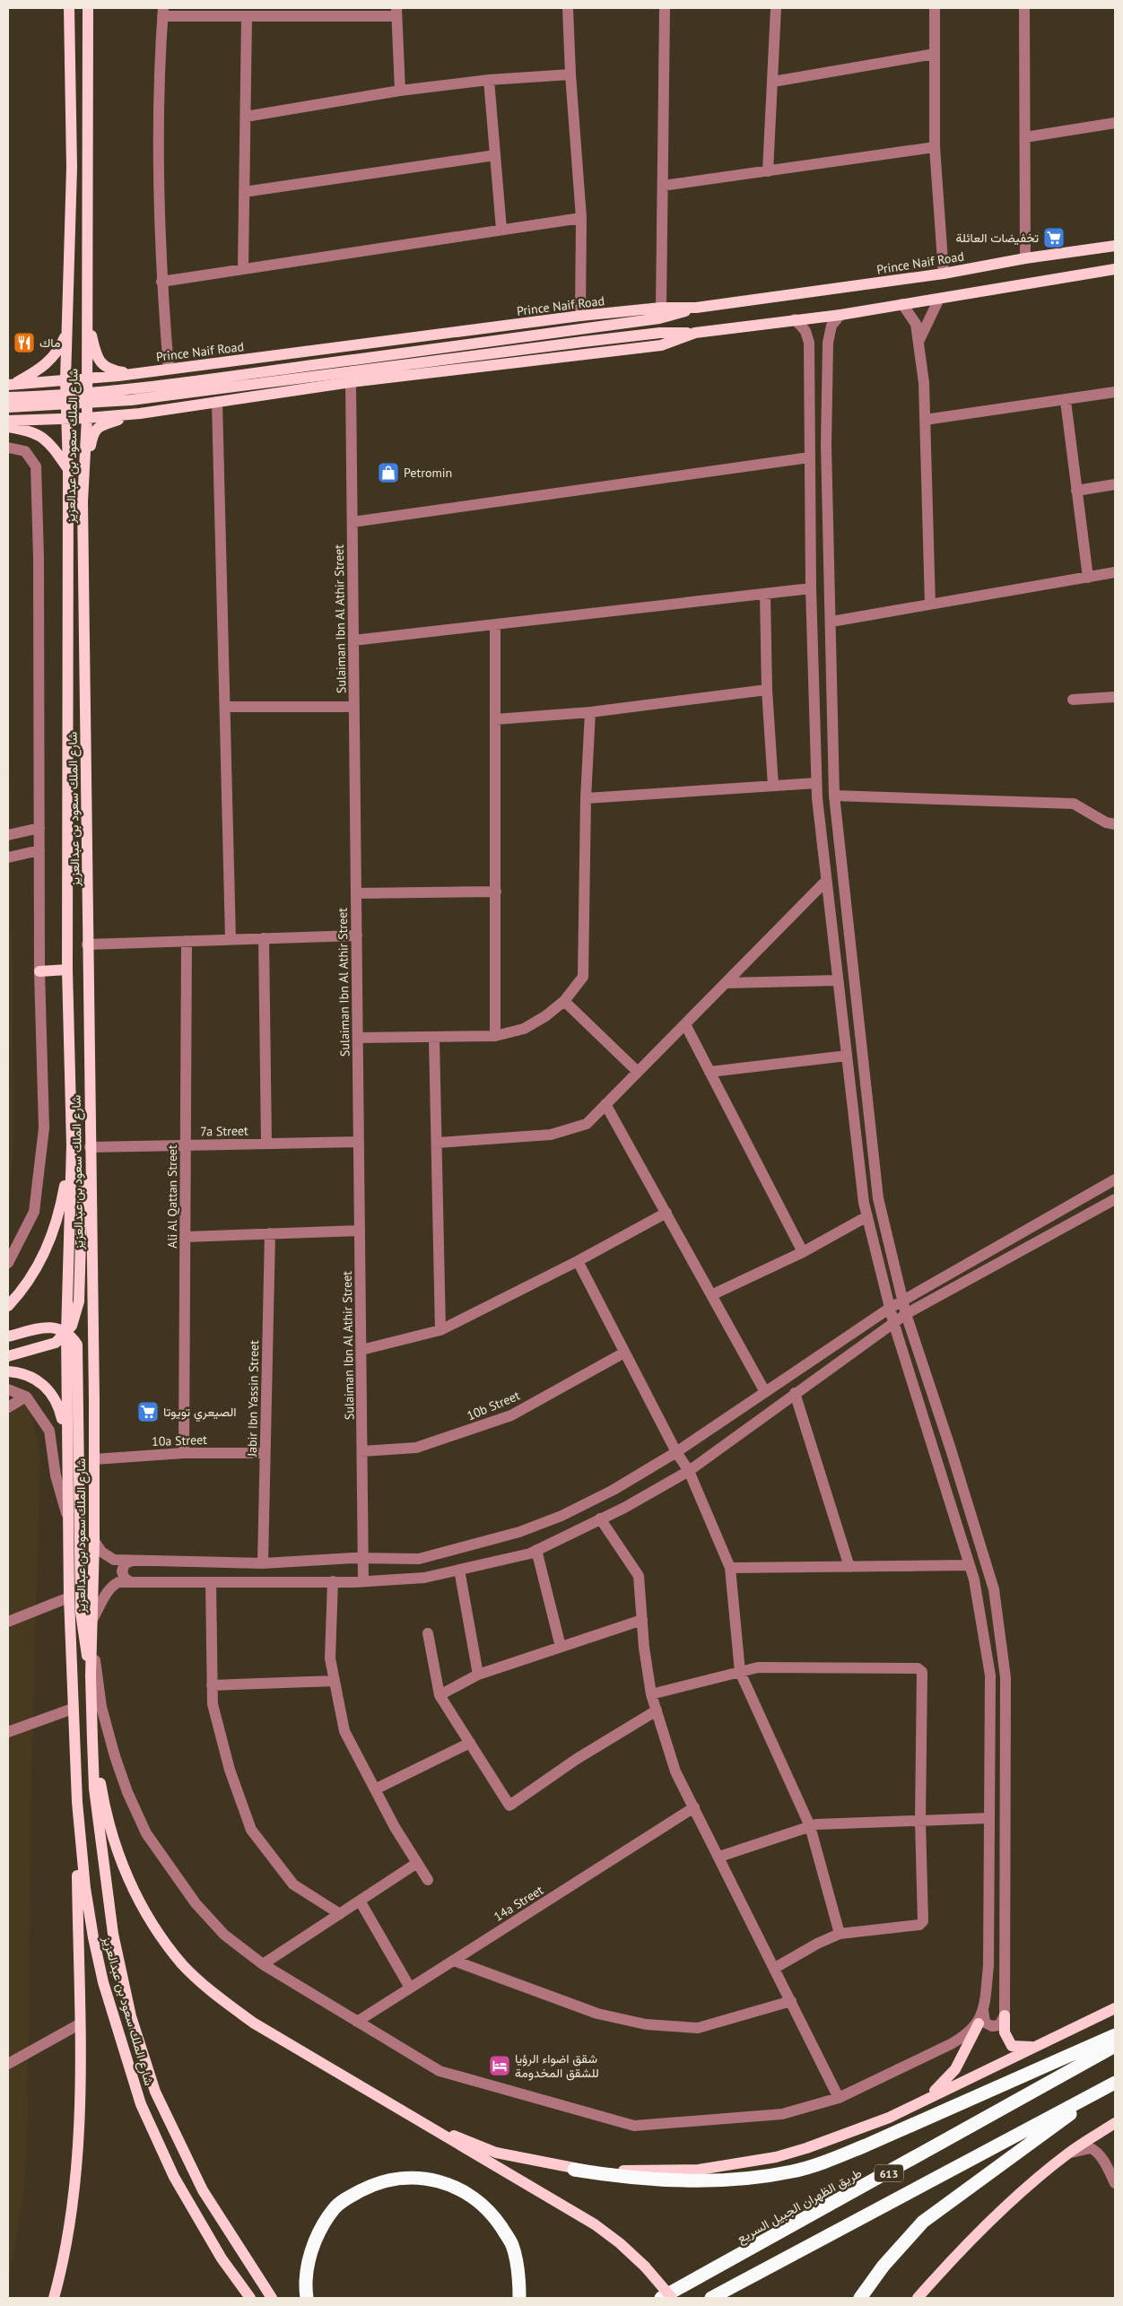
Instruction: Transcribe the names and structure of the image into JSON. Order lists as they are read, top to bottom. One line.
{"streets":{"highway":["613","طريق الظهران الجبيل السريع"],"main road":["Prince Naif Road","شارع الملك سعود بن عبدالعزيز"],"street":["Sulaiman Ibn Al Athir Street","7a Street","Ali Al Qattan Street","Jabir Ibn Yassin Street","10b Street","10a Street","14a Street"]},"crossings":[["Prince Naif Road","شارع الملك سعود بن عبدالعزيز"],["شارع الملك سعود بن عبدالعزيز","7a Street"],["شارع الملك سعود بن عبدالعزيز","10a Street"],["Sulaiman Ibn Al Athir Street","7a Street"],["Sulaiman Ibn Al Athir Street","10b Street"],["7a Street","Ali Al Qattan Street"],["Ali Al Qattan Street","10a Street"],["Jabir Ibn Yassin Street","10a Street"]],"places":{"supermarket":["تخفيضات العائلة","الصيعري تويوتا"],"restaurant":["ماك"],"shop":["Petromin"],"hotel":["شقق اضواء الرؤيا للشقق المخدومة"]}}
